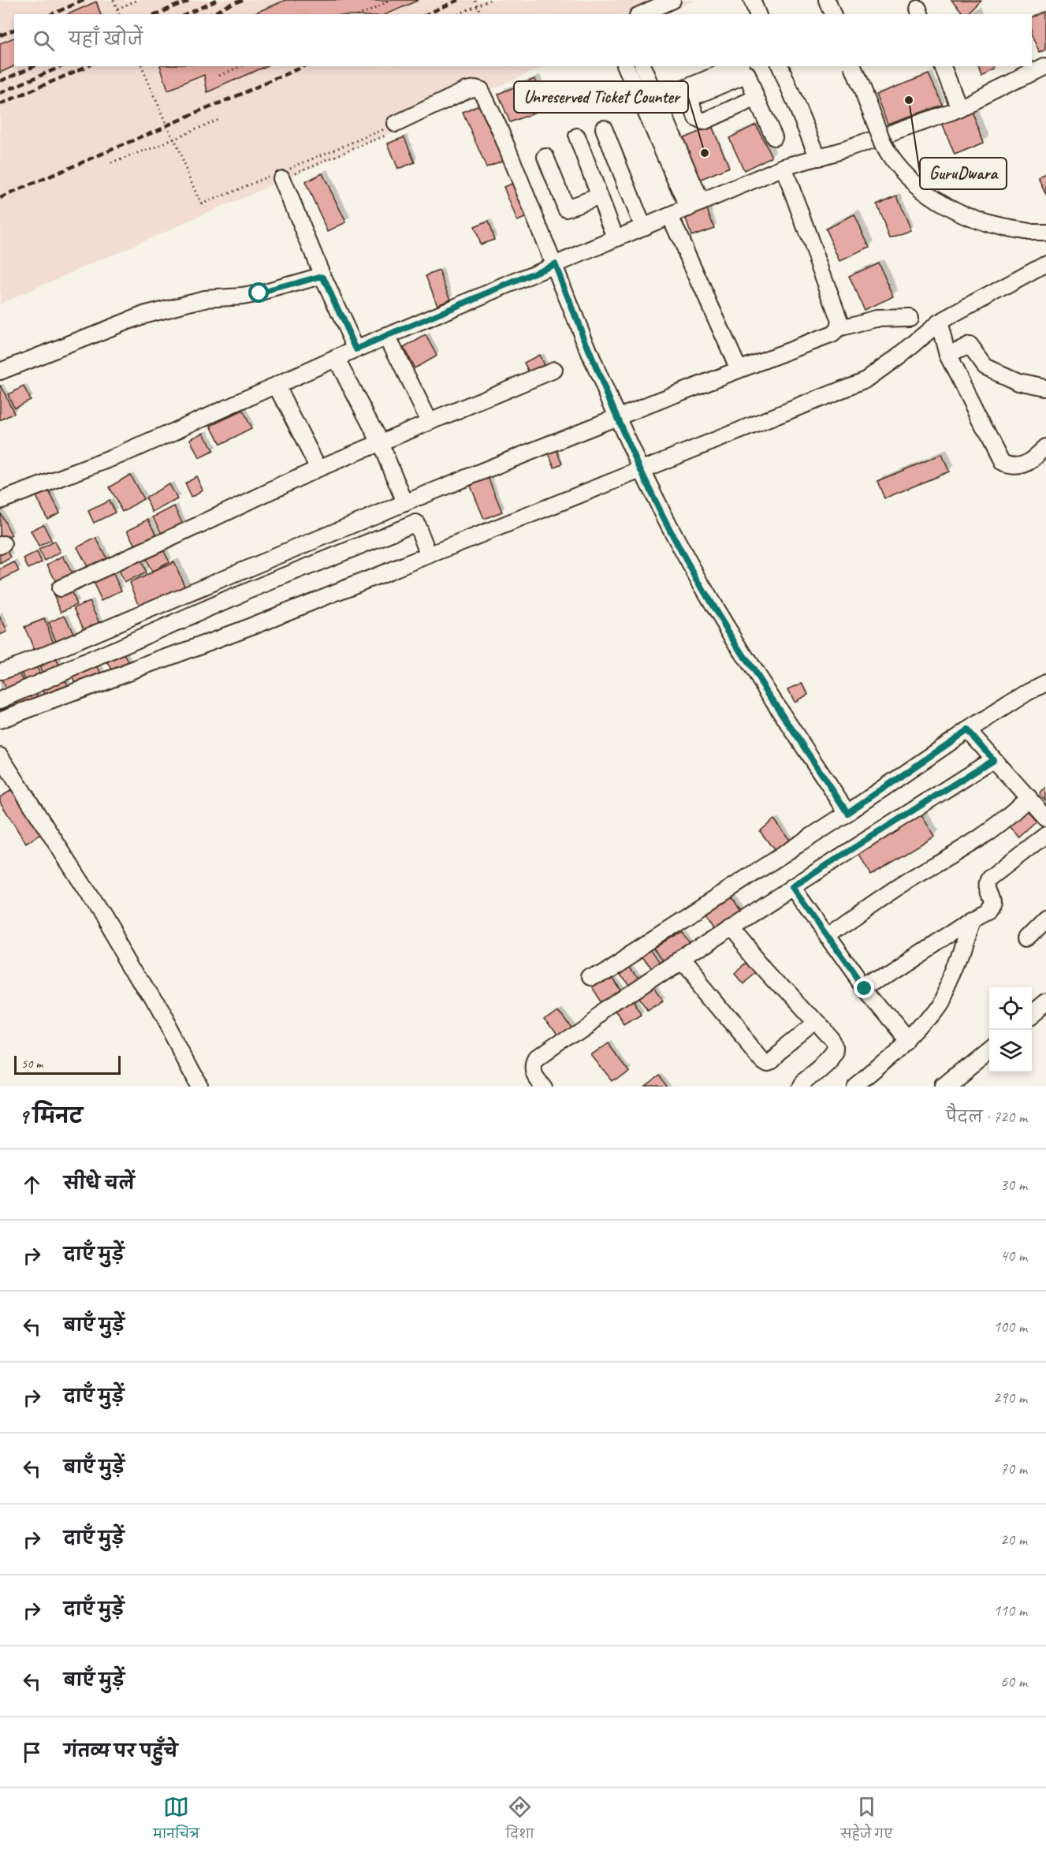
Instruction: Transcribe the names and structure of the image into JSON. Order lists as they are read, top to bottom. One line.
{"places":["GuruDwara","Unreserved Ticket Counter"],"scale_bar":"50 m","page":{"search":"यहाँ खोजें","scale":"50 m","heading":["9 मिनट","पैदल · 720 m"],"list":[["सीधे चलें","30 m"],["दाएँ मुड़ें","40 m"],["बाएँ मुड़ें","100 m"],["दाएँ मुड़ें","290 m"],["बाएँ मुड़ें","70 m"],["दाएँ मुड़ें","20 m"],["दाएँ मुड़ें","110 m"],["बाएँ मुड़ें","60 m"],"गंतव्य पर पहुँचे"],"nav":["मानचित्र","दिशा","सहेजे गए"]}}
